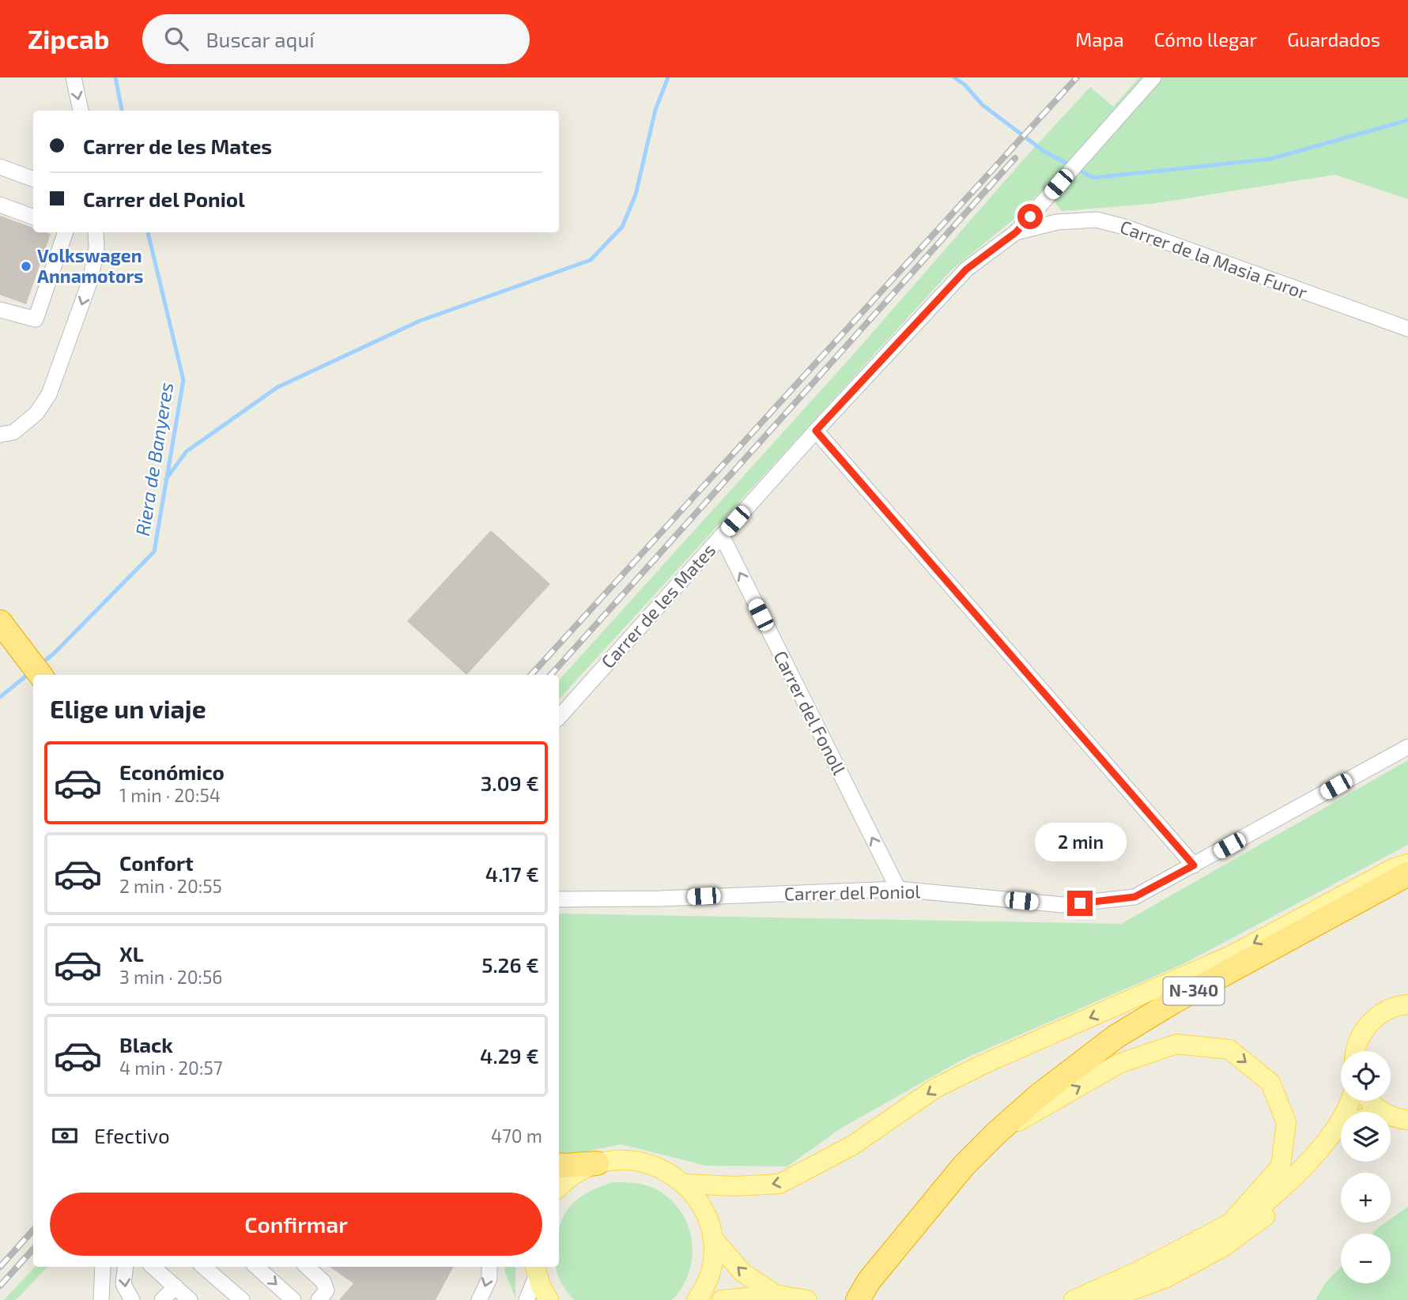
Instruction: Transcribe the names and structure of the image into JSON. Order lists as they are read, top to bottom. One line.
{"streets":{"highway":["N-340"],"street":["Carrer de la Masia Furor","Carrer de les Mates","Carrer del Fonoll","Carrer del Poniol"]},"crossings":[["Carrer de la Masia Furor","Carrer de les Mates"],["Carrer de les Mates","Carrer del Fonoll"],["Carrer del Fonoll","Carrer del Poniol"]],"one_way":["Carrer del Fonoll"],"water":["Riera de Banyeres"],"places":["Volkswagen Annamotors"],"page":{"header":"Zipcab","search":"Buscar aquí","nav":["Mapa","Cómo llegar","Guardados"],"banner":["Carrer de les Mates","Carrer del Poniol"],"heading":"Elige un viaje","list":[{"name":"Económico","note":"1 min · 20:54","value":"3.09 €"},{"name":"Confort","note":"2 min · 20:55","value":"4.17 €"},{"name":"XL","note":"3 min · 20:56","value":"5.26 €"},{"name":"Black","note":"4 min · 20:57","value":"4.29 €"}],"bubble":"2 min","map_buttons":["+","−"],"pay":["Efectivo","470 m"],"buttons":"Confirmar"}}
